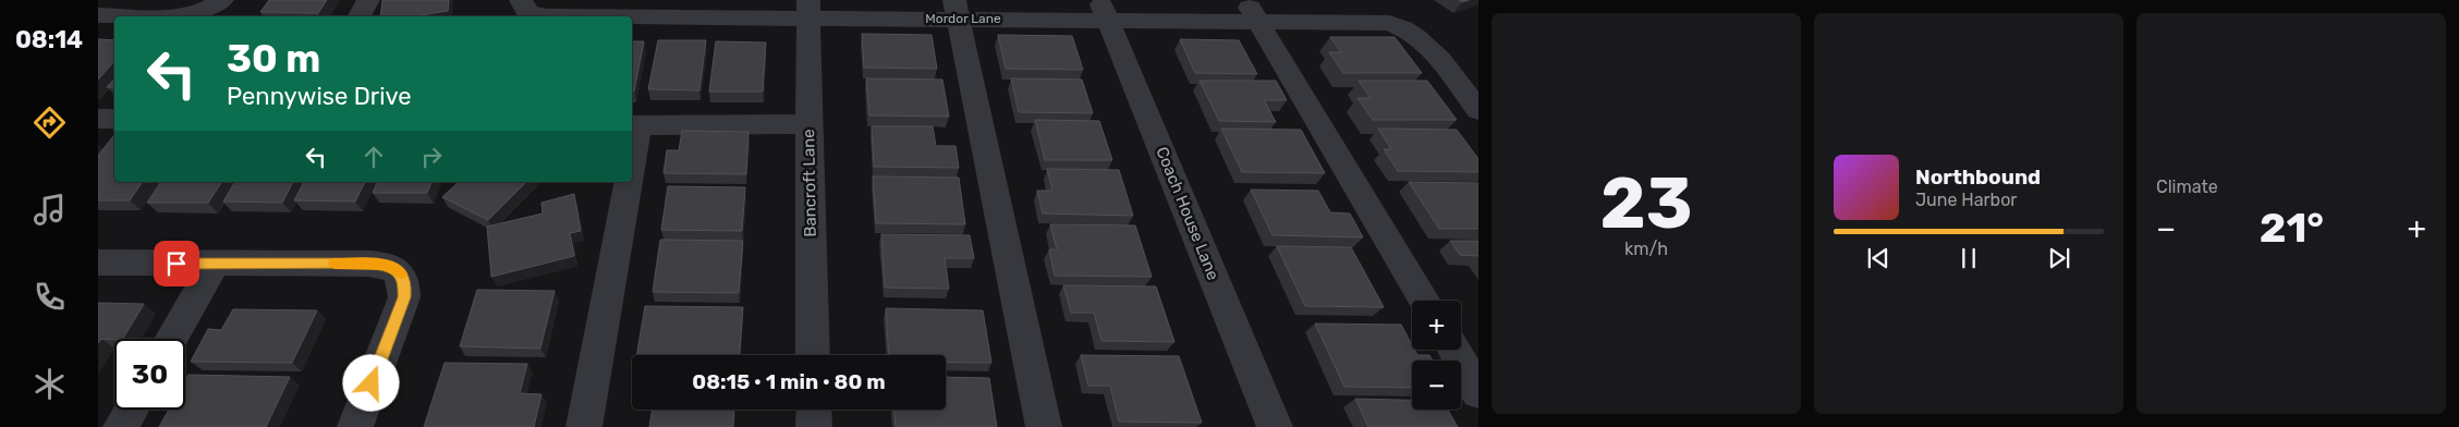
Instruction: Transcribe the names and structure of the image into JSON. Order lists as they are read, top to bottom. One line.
{"streets":{"street":["Mordor Lane","Bancroft Lane","Coach House Lane"]},"crossings":[["Mordor Lane","Bancroft Lane"],["Mordor Lane","Coach House Lane"]],"page":{"tabs":"08:14","tile":[["23","km/h"],"Climate"],"turn":["30 m","Pennywise Drive"],"song":["Northbound","June Harbor"],"heat":["−","21°","+"],"map_buttons":["+","−"],"limit":"30","trip":"08:15 · 1 min · 80 m"}}
